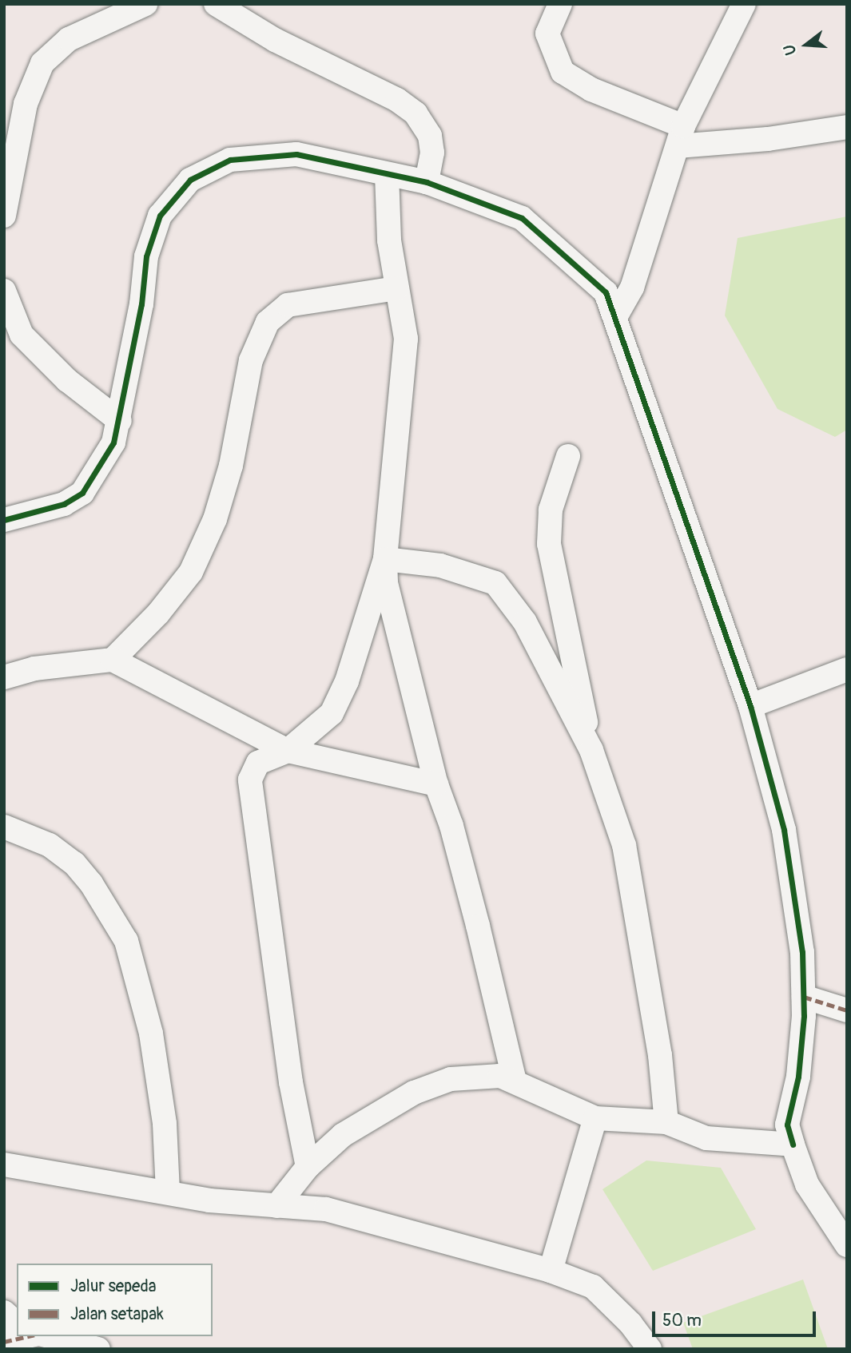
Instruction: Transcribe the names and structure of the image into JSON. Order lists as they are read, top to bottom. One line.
{"legend":["Jalur sepeda","Jalan setapak"],"scale_bar":"50 m","north":"left"}
